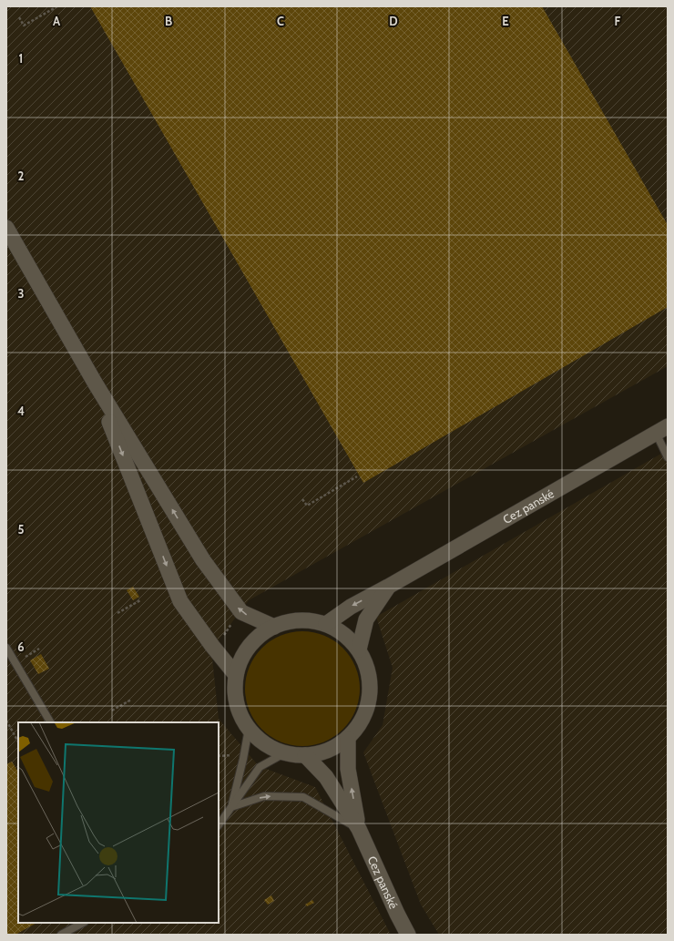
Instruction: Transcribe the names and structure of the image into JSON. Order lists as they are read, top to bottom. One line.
{"streets":{"street":["Cez panské"]},"grid":{"columns":["A","B","C","D","E","F"],"rows":["1","2","3","4","5","6"]}}
